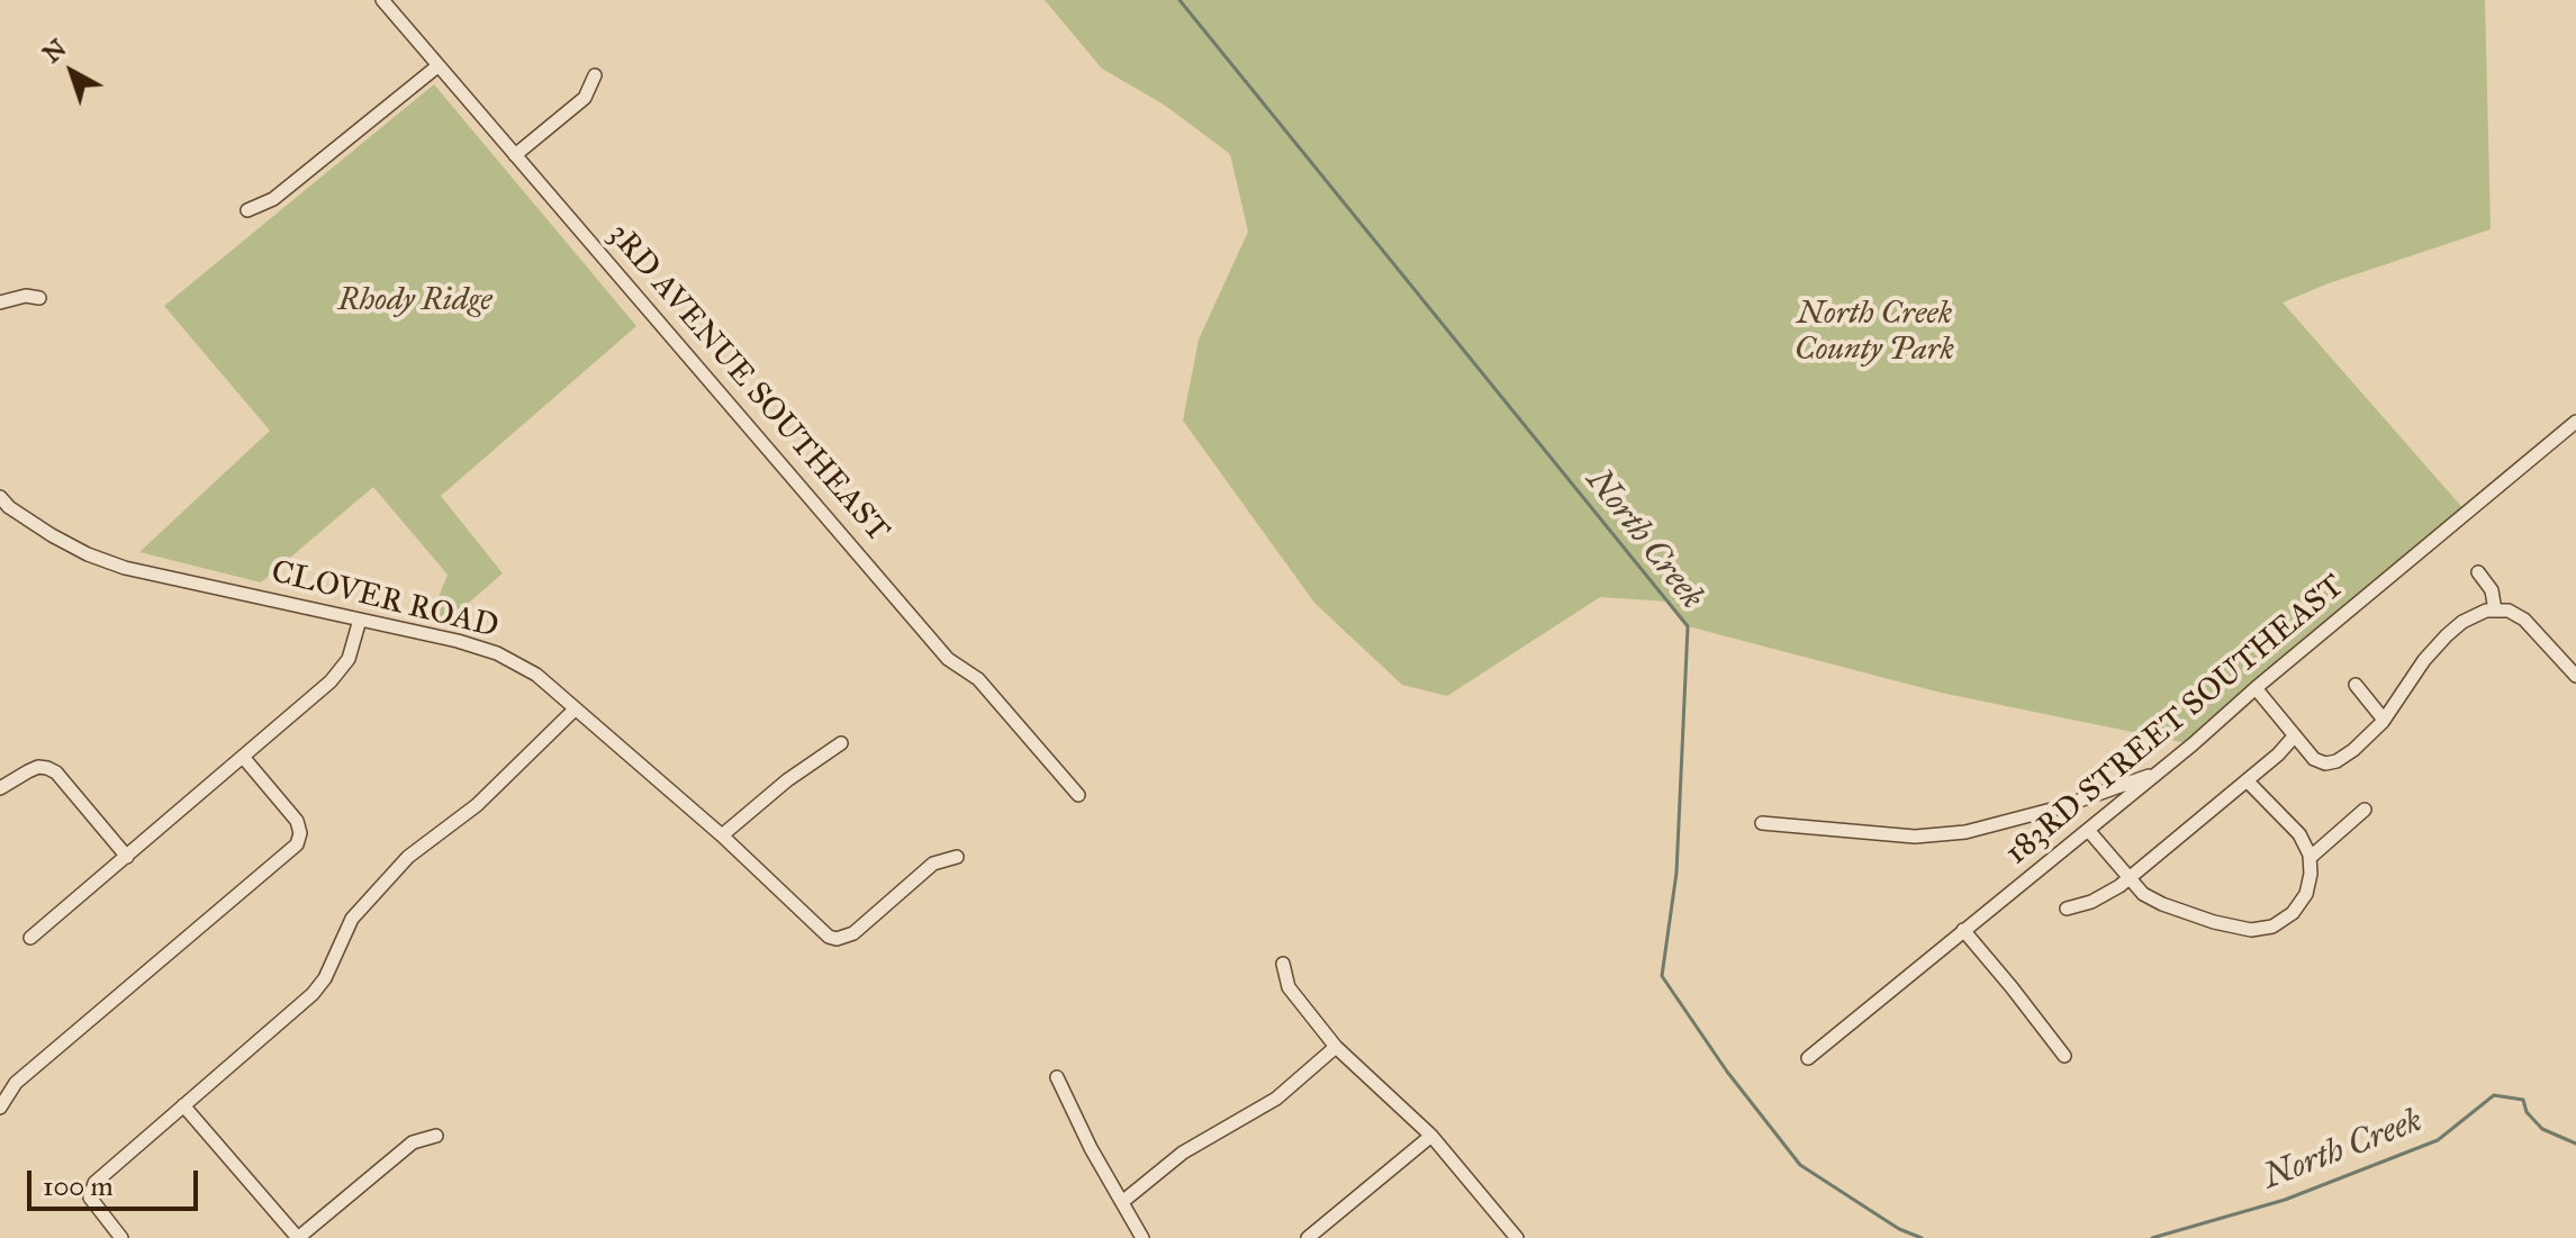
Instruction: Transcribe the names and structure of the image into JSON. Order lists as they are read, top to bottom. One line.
{"streets":{"street":["3RD AVENUE SOUTHEAST","CLOVER ROAD","183RD STREET SOUTHEAST"]},"water":["North Creek"],"parks":["Rhody Ridge","North Creek County Park"],"scale_bar":"100 m","north":"top left"}
